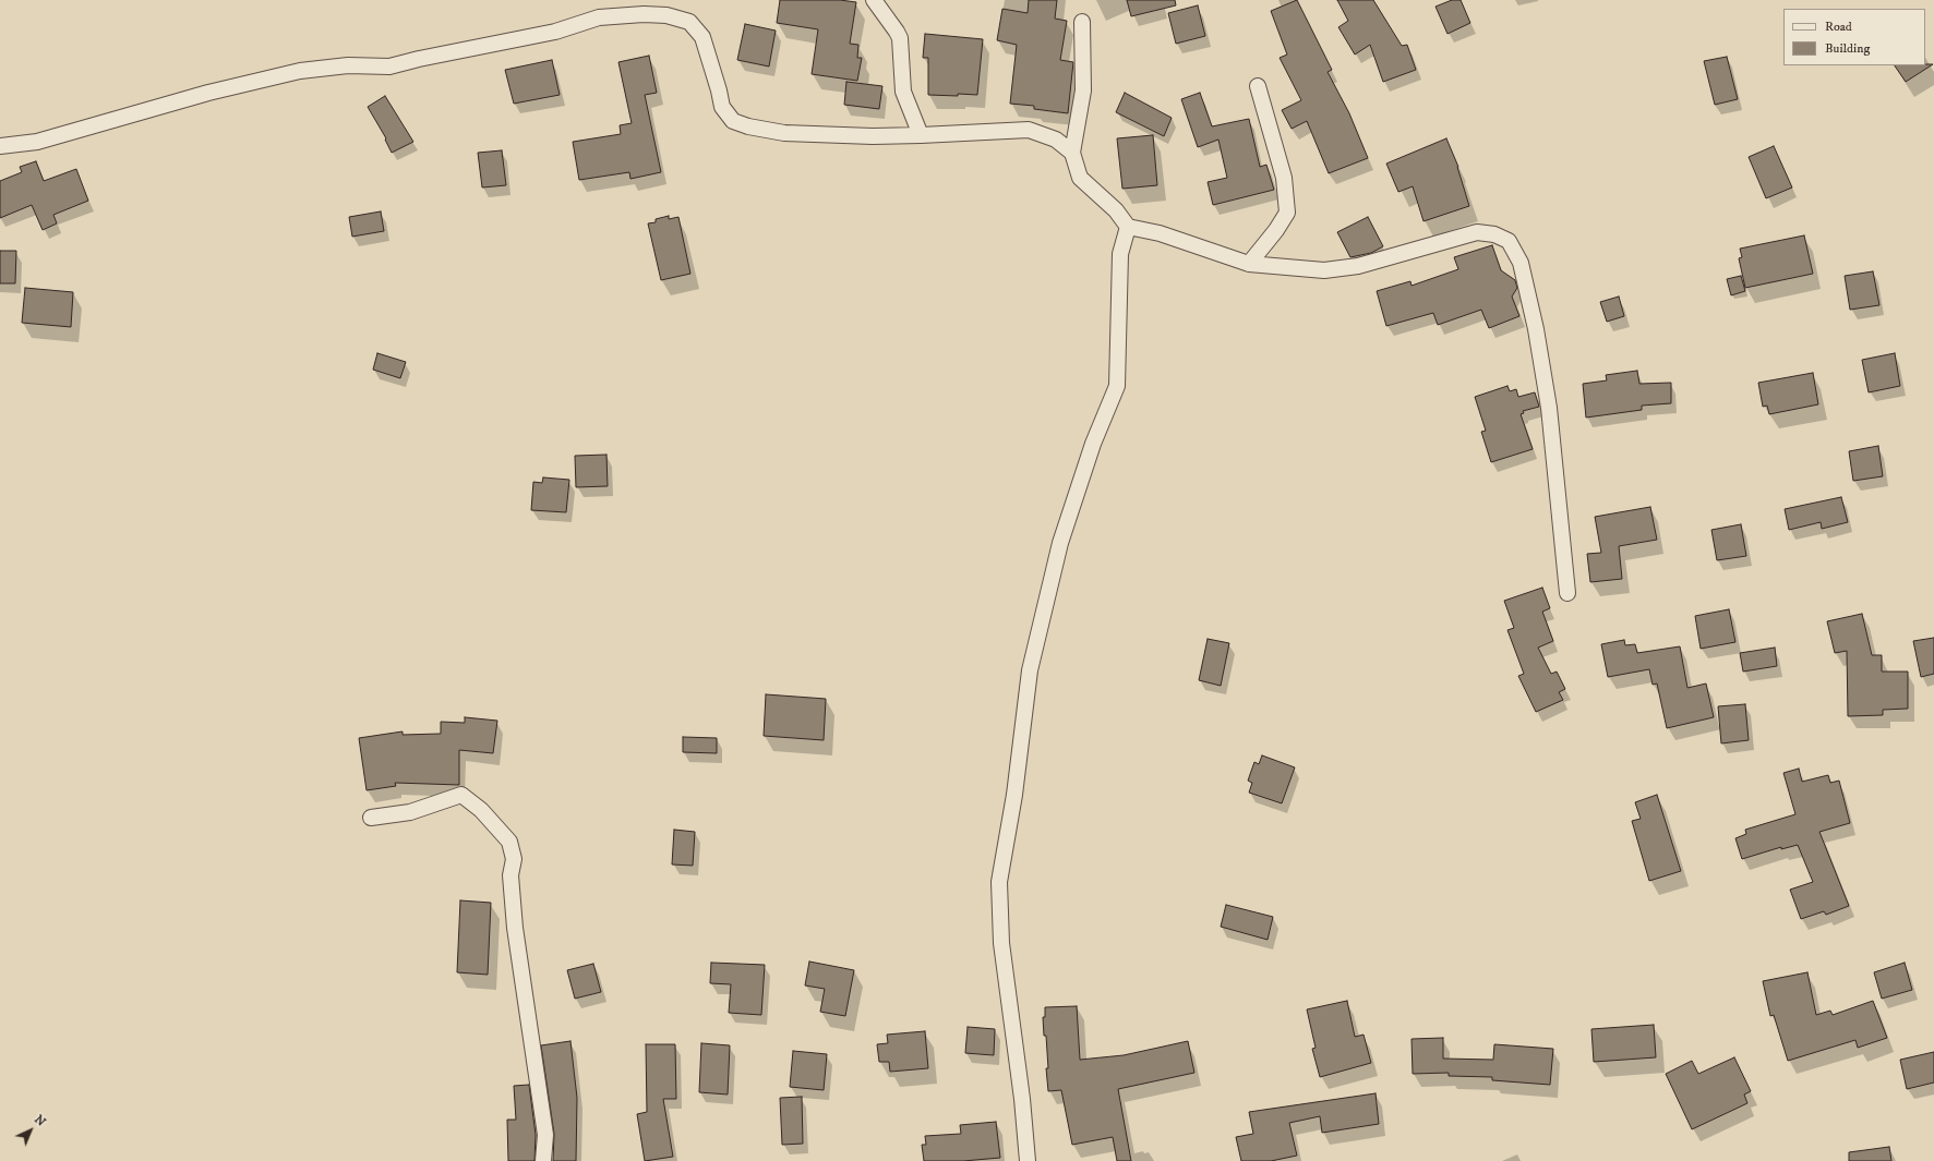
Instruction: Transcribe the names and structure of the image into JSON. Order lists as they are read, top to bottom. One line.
{"legend":["Road","Building"],"north":"top right"}
